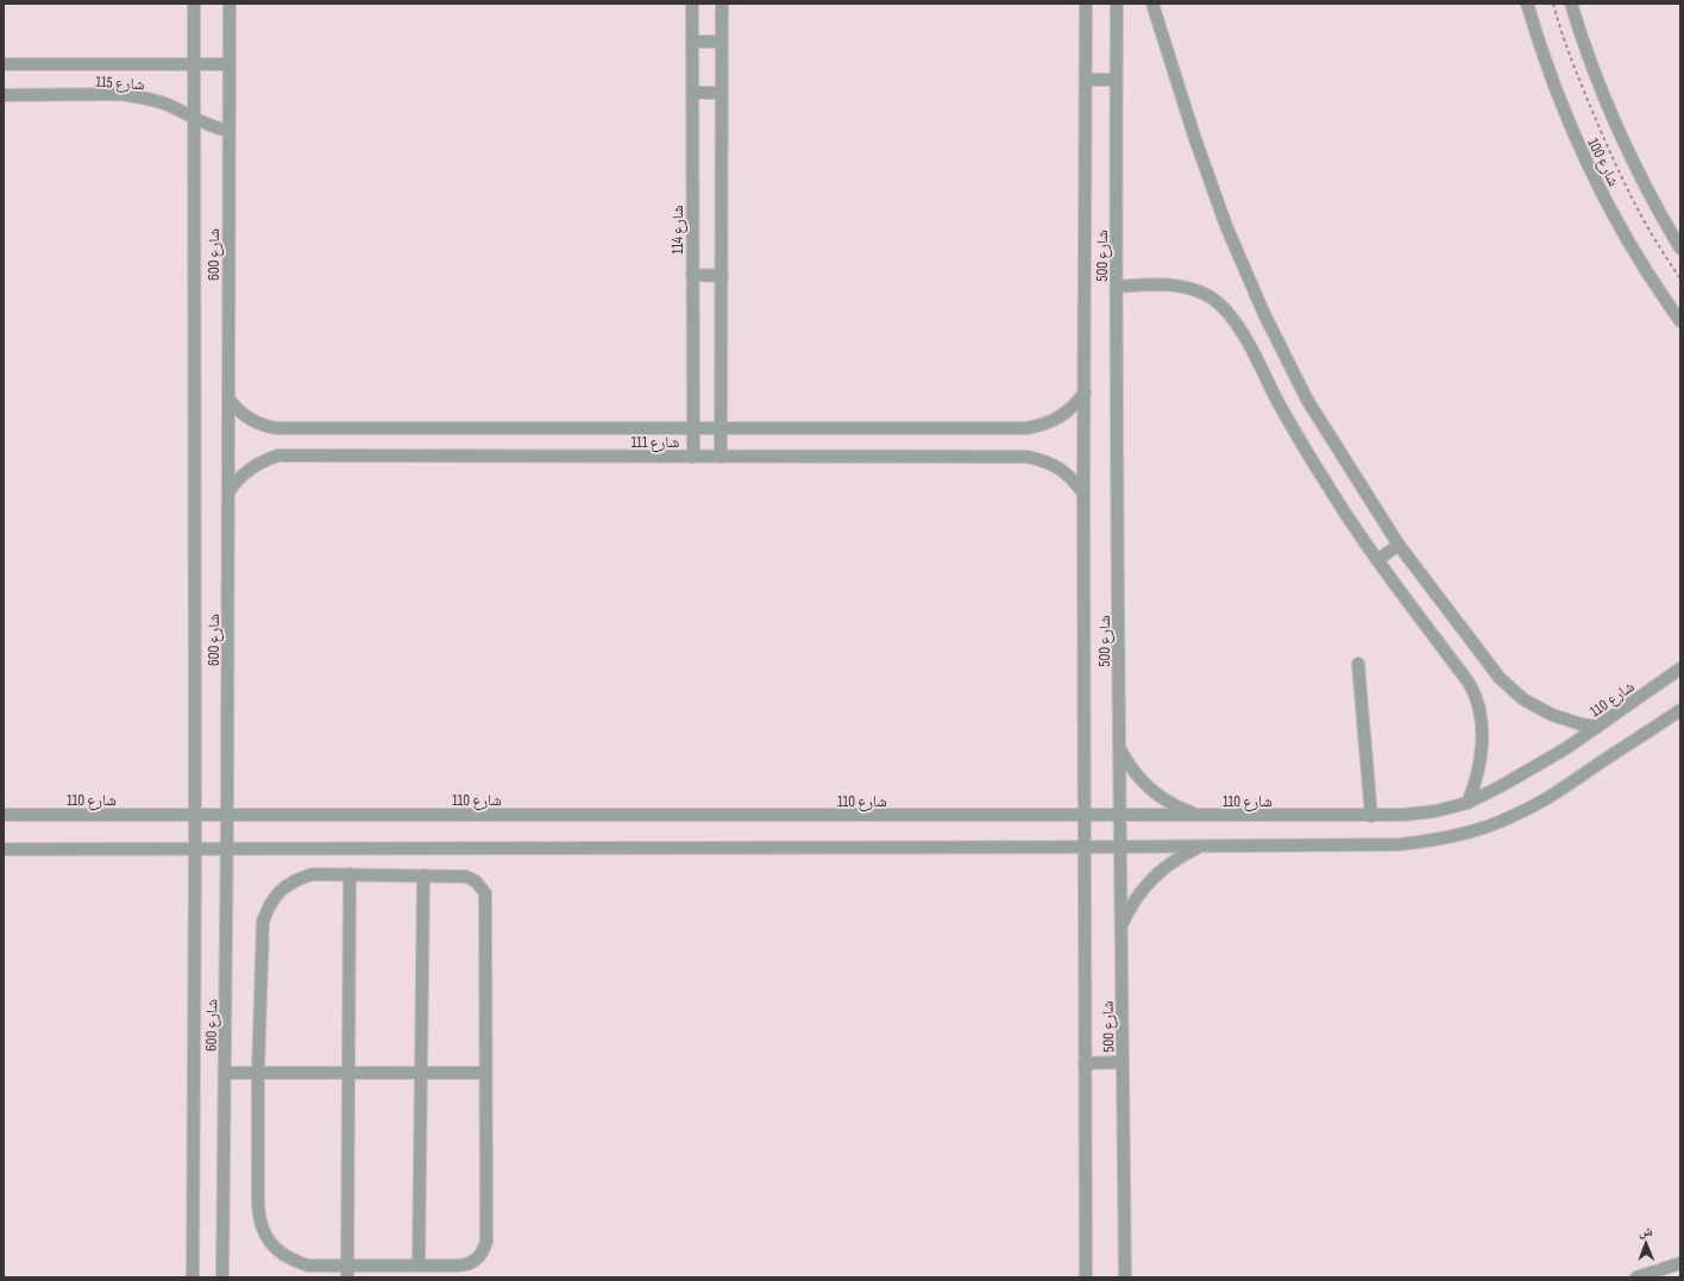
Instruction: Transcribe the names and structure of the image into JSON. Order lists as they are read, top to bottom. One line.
{"streets":{"street":["شارع 115","شارع 100","شارع 114","شارع 600","شارع 500","شارع 111","شارع 110"]},"crossings":[["شارع 115","شارع 600"],["شارع 114","شارع 111"],["شارع 600","شارع 111"],["شارع 600","شارع 110"],["شارع 500","شارع 111"],["شارع 500","شارع 110"]],"north":"top"}
